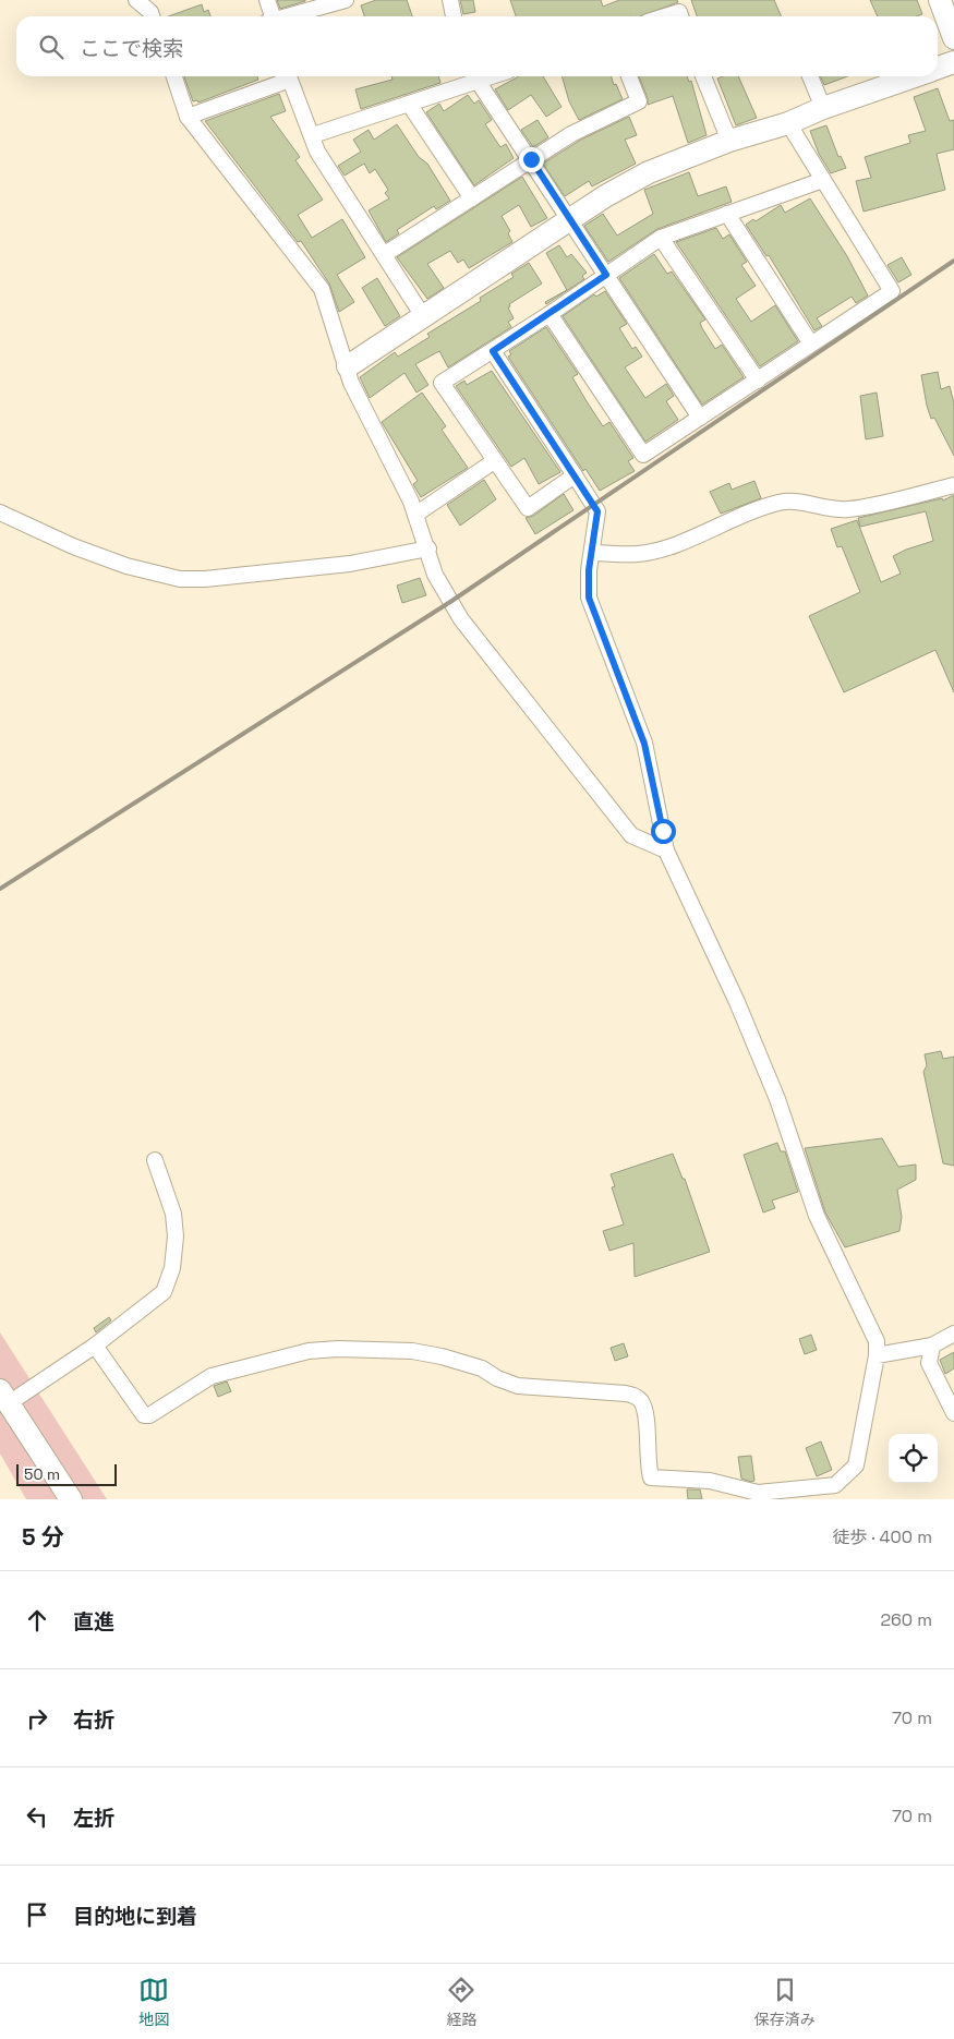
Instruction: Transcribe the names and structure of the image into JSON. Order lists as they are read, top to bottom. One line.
{"scale_bar":"50 m","page":{"search":"ここで検索","scale":"50 m","heading":["5 分","徒歩 · 400 m"],"list":[["直進","260 m"],["右折","70 m"],["左折","70 m"],"目的地に到着"],"nav":["地図","経路","保存済み"]}}
